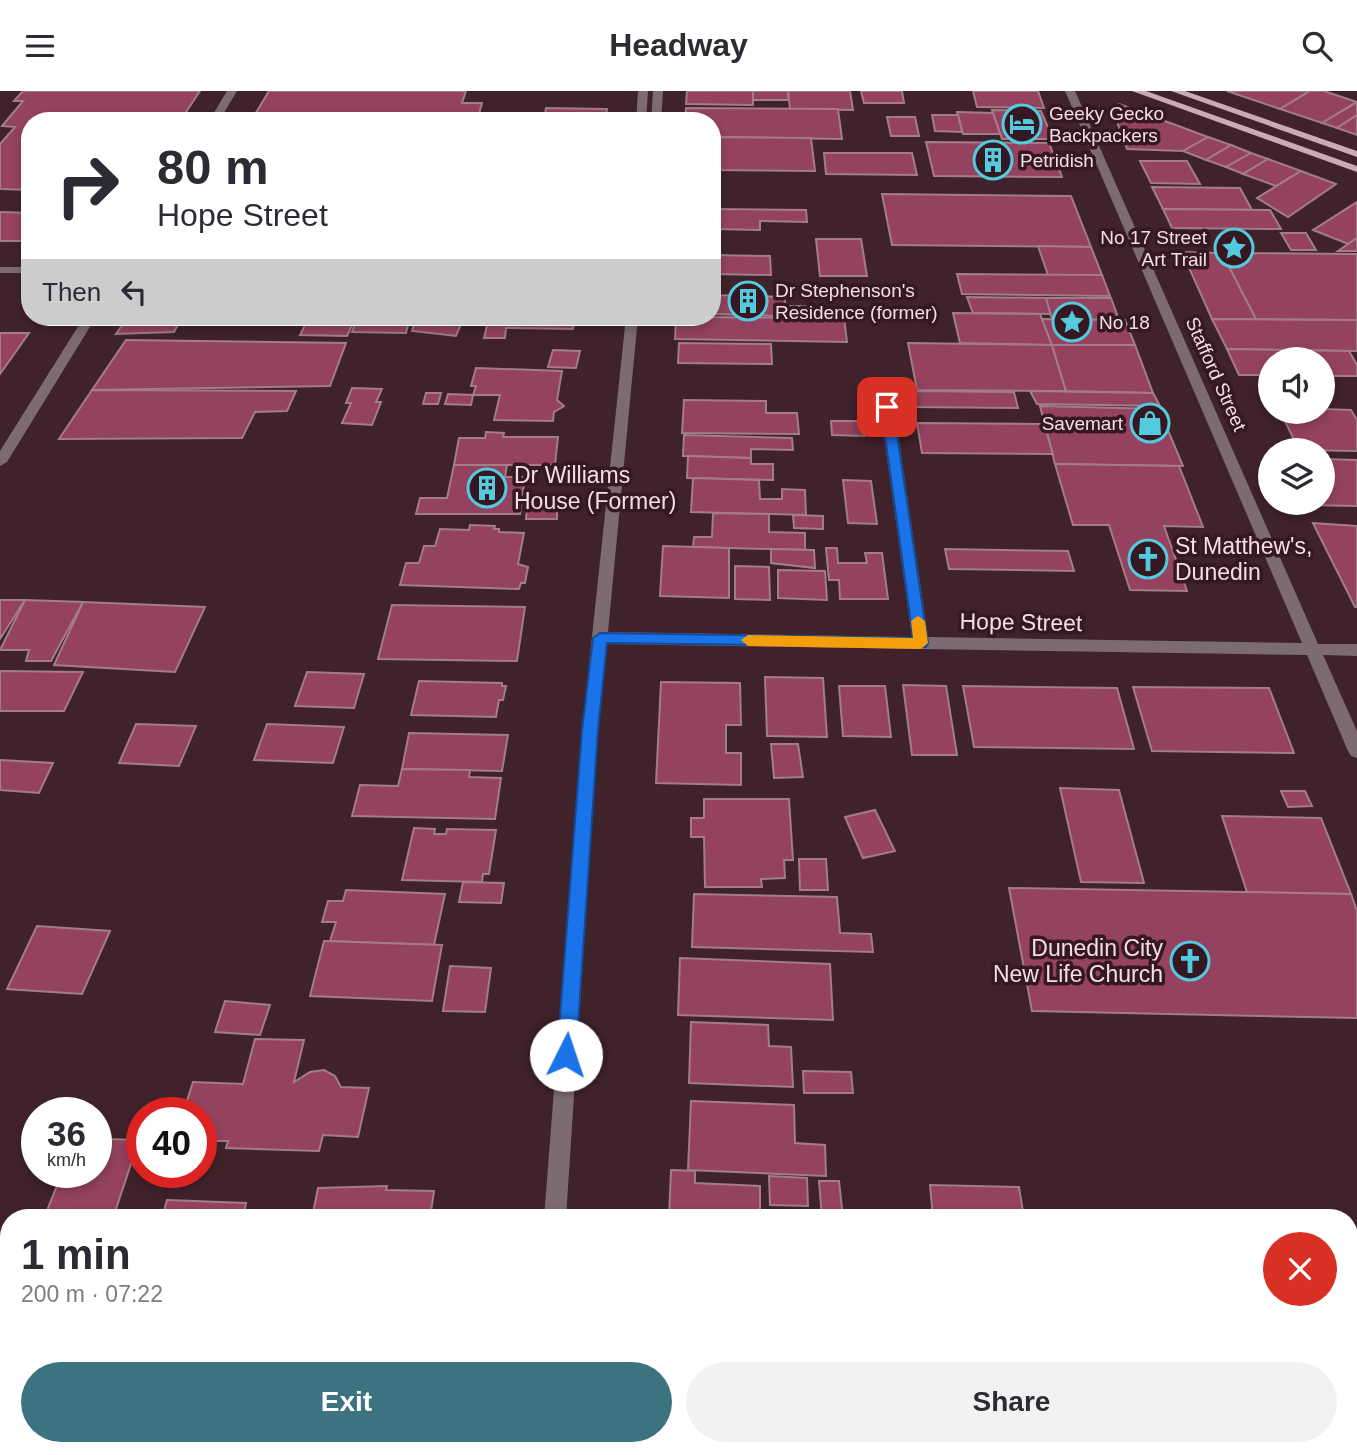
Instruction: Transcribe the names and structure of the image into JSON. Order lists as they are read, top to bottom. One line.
{"streets":{"street":["Stafford Street","Hope Street"]},"crossings":[["Stafford Street","Hope Street"]],"places":{"hotel":["Geeky Gecko Backpackers"],"building":["Petridish","Dr Stephenson's Residence (former)","Dr Williams House (Former)"],"place":["No 17 Street Art Trail","No 18"],"shop":["Savemart"],"church":["St Matthew's, Dunedin","Dunedin City New Life Church"]},"page":{"header":"Headway","turn":["80 m","Hope Street"],"then":"Then","speed":"36 km/h","limit":"40","heading":["1 min","200 m · 07:22"],"buttons":["Exit","Share"]}}
